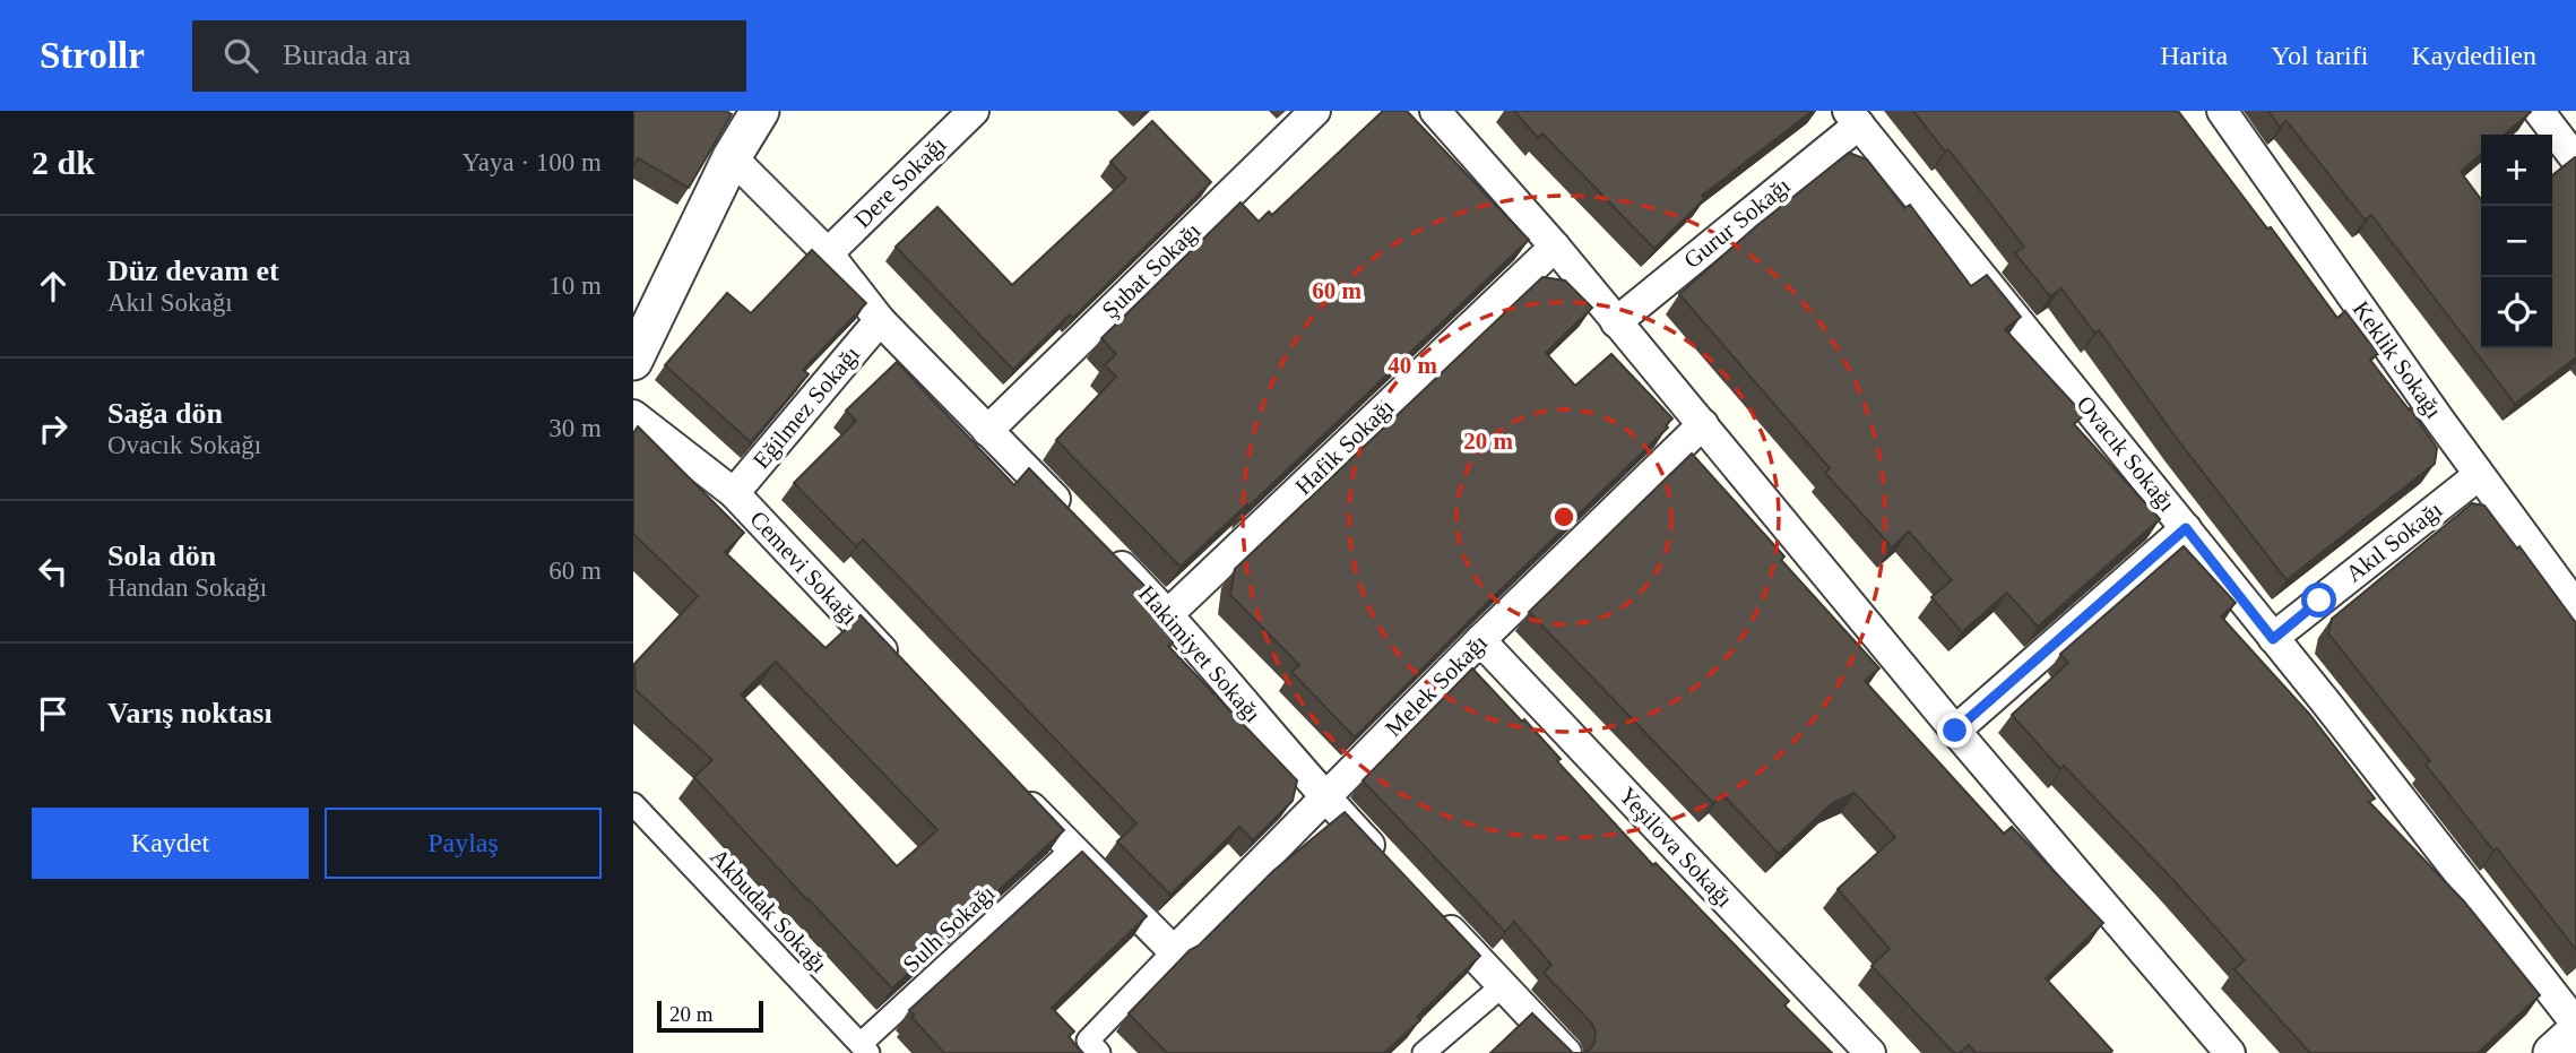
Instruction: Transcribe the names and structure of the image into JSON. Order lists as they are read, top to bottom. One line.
{"streets":{"street":["Dere Sokağı","Gurur Sokağı","Şubat Sokağı","Keklik Sokağı","Eğilmez Sokağı","Hafik Sokağı","Ovacık Sokağı","Akıl Sokağı","Cemevi Sokağı","Hakimiyet Sokağı","Melek Sokağı","Yeşilova Sokağı","Akbudak Sokağı","Sulh Sokağı"]},"crossings":[["Gurur Sokağı","Ovacık Sokağı"],["Keklik Sokağı","Akıl Sokağı"],["Eğilmez Sokağı","Cemevi Sokağı"],["Hafik Sokağı","Hakimiyet Sokağı"],["Ovacık Sokağı","Akıl Sokağı"],["Hakimiyet Sokağı","Melek Sokağı"],["Melek Sokağı","Yeşilova Sokağı"],["Akbudak Sokağı","Sulh Sokağı"]],"scale_bar":"20 m","page":{"header":"Strollr","search":"Burada ara","nav":["Harita","Yol tarifi","Kaydedilen"],"heading":["2 dk","Yaya · 100 m"],"map_buttons":["+","−"],"list":[["Düz devam et","Akıl Sokağı","10 m"],["Sağa dön","Ovacık Sokağı","30 m"],["Sola dön","Handan Sokağı","60 m"],"Varış noktası"],"buttons":["Kaydet","Paylaş"],"scale":"20 m"},"rings":["60 m","40 m","20 m"]}
